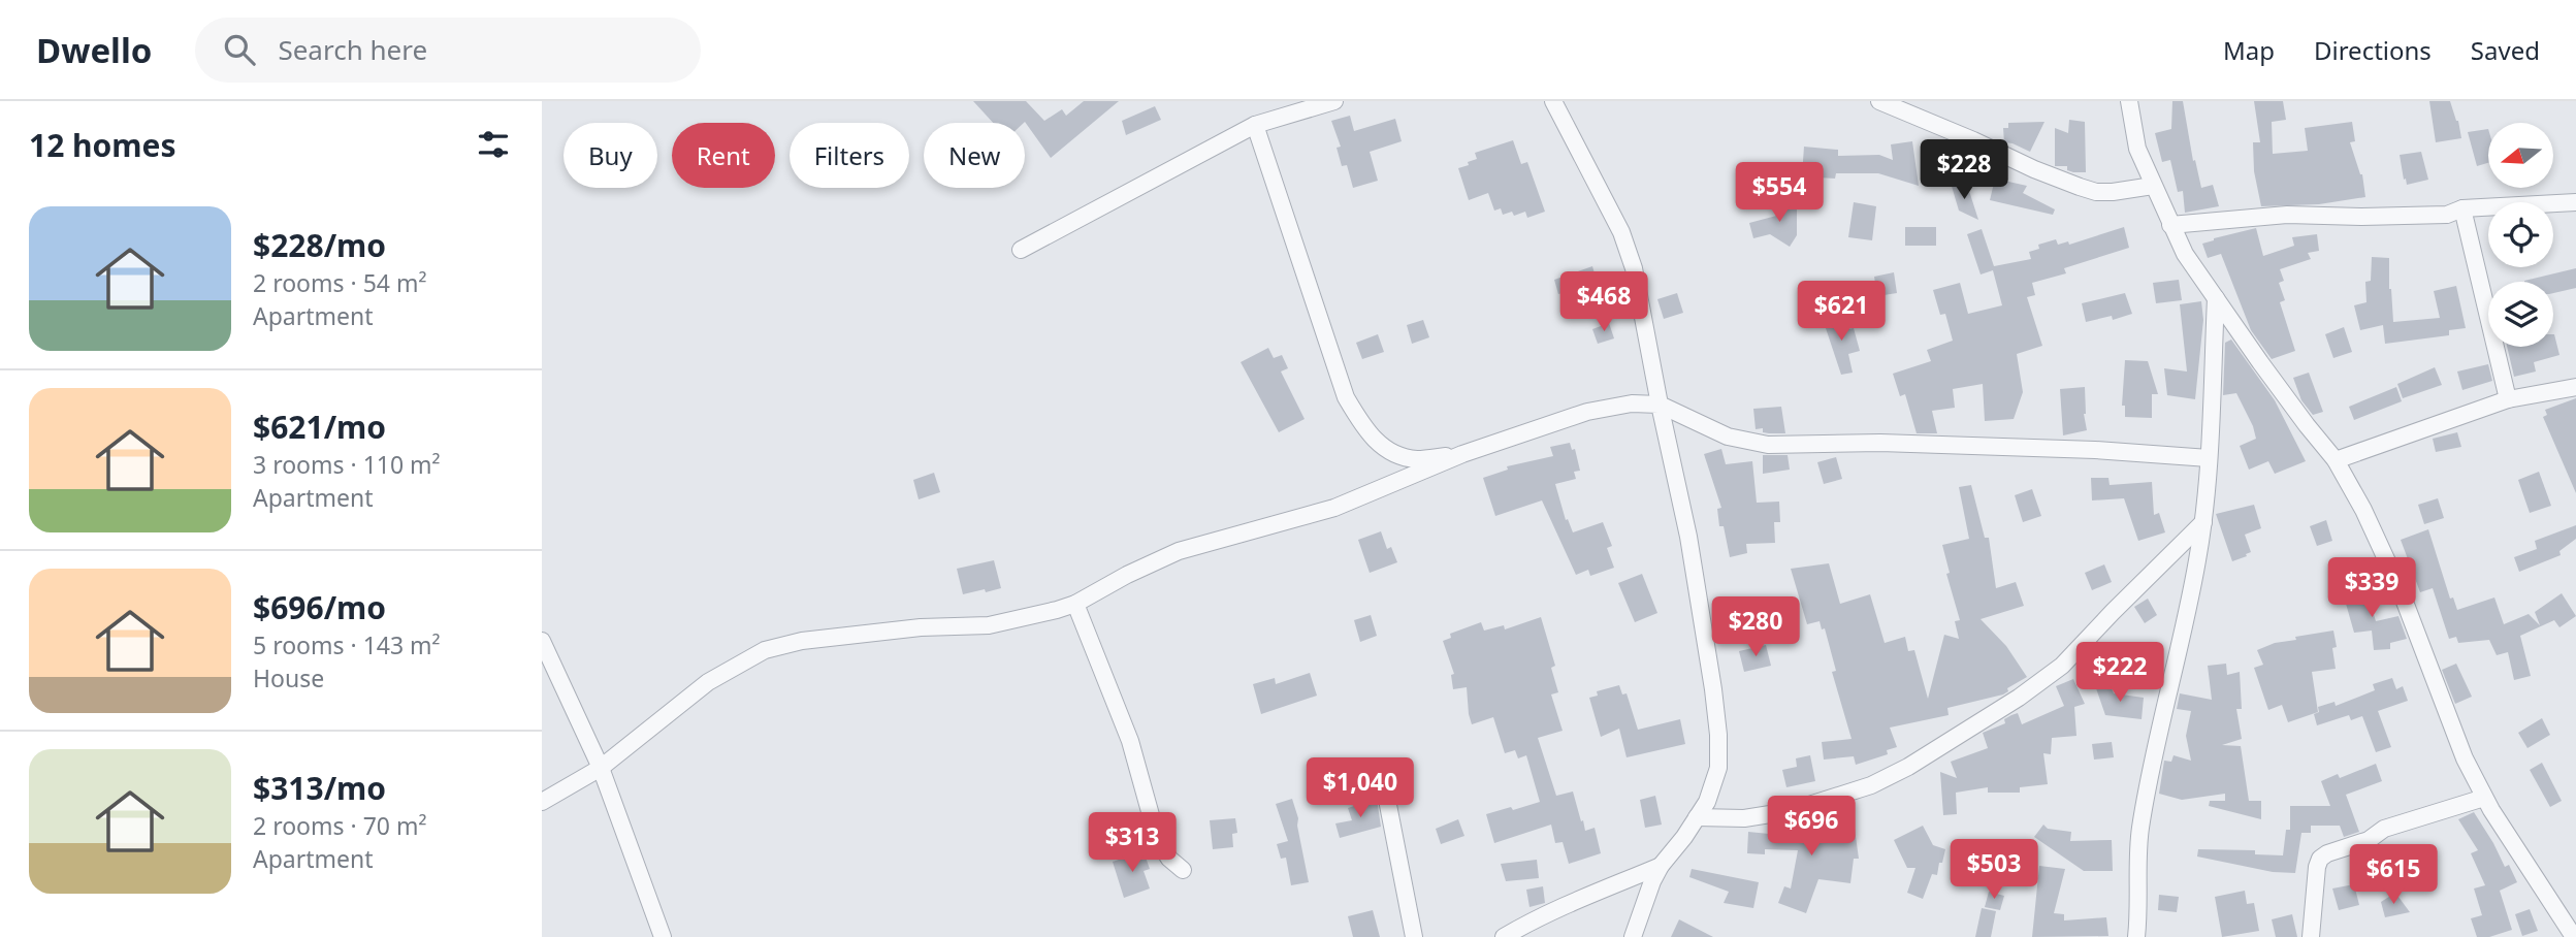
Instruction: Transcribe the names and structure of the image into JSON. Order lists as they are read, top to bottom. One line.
{"north":"left","page":{"header":"Dwello","search":"Search here","nav":["Map","Directions","Saved"],"heading":"12 homes","chip":["Buy","Rent","Filters","New"],"price":["$228","$554","$468","$621","$339","$280","$222","$1,040","$696","$313","$503","$615"],"list":[{"name":"$228/mo","note":"2 rooms · 54 m² · Apartment"},{"name":"$621/mo","note":"3 rooms · 110 m² · Apartment"},{"name":"$696/mo","note":"5 rooms · 143 m² · House"},{"name":"$313/mo","note":"2 rooms · 70 m² · Apartment"}]}}
